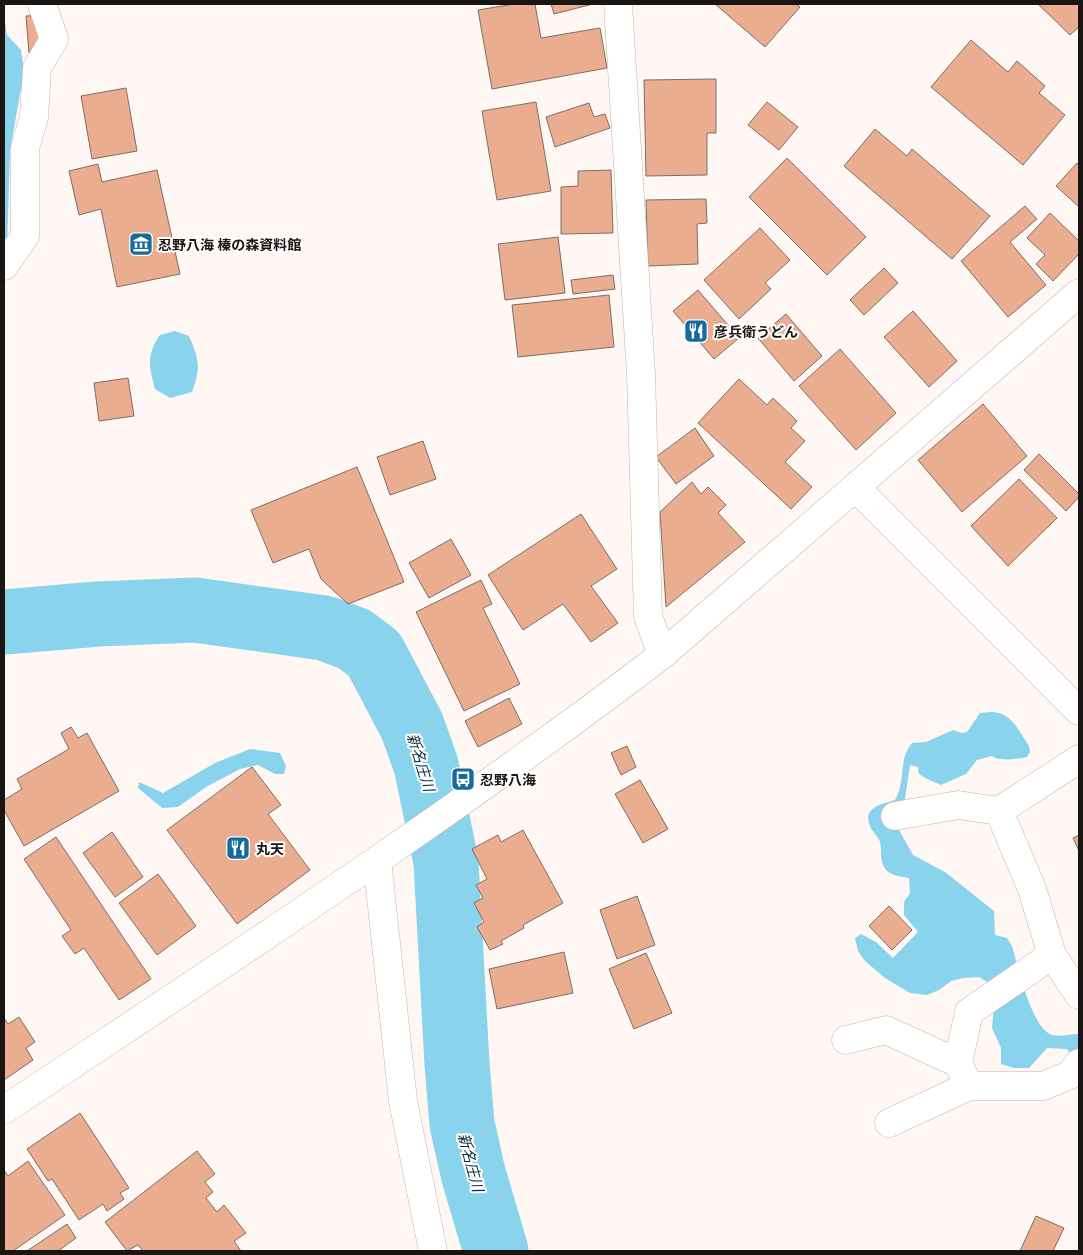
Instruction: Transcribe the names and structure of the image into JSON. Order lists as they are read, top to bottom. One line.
{"water":["新名庄川"],"places":{"museum":["忍野八海 榛の森資料館"],"restaurant":["彦兵衛うどん","丸天"],"bus stop":["忍野八海"]}}
